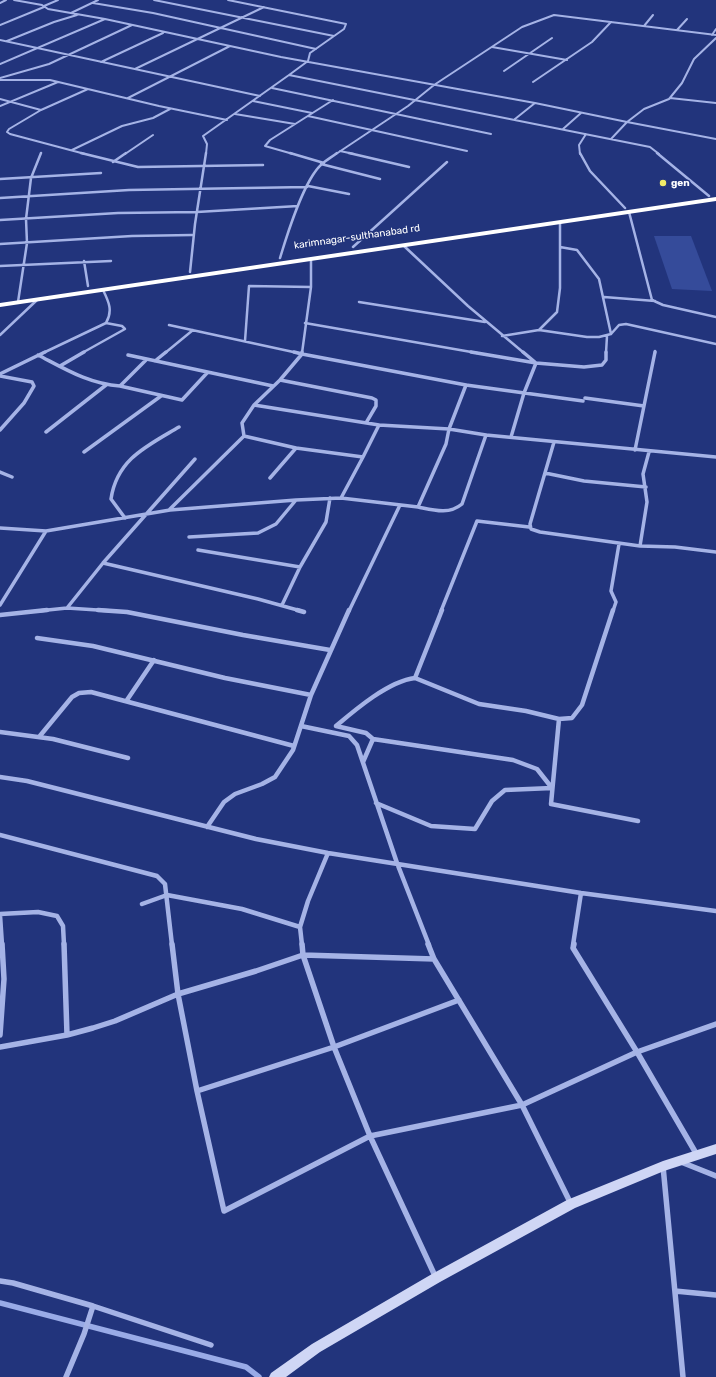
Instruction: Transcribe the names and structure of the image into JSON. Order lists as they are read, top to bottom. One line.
{"streets":{"highway":["karimnagar-sulthanabad rd"]},"places":["gen"]}
